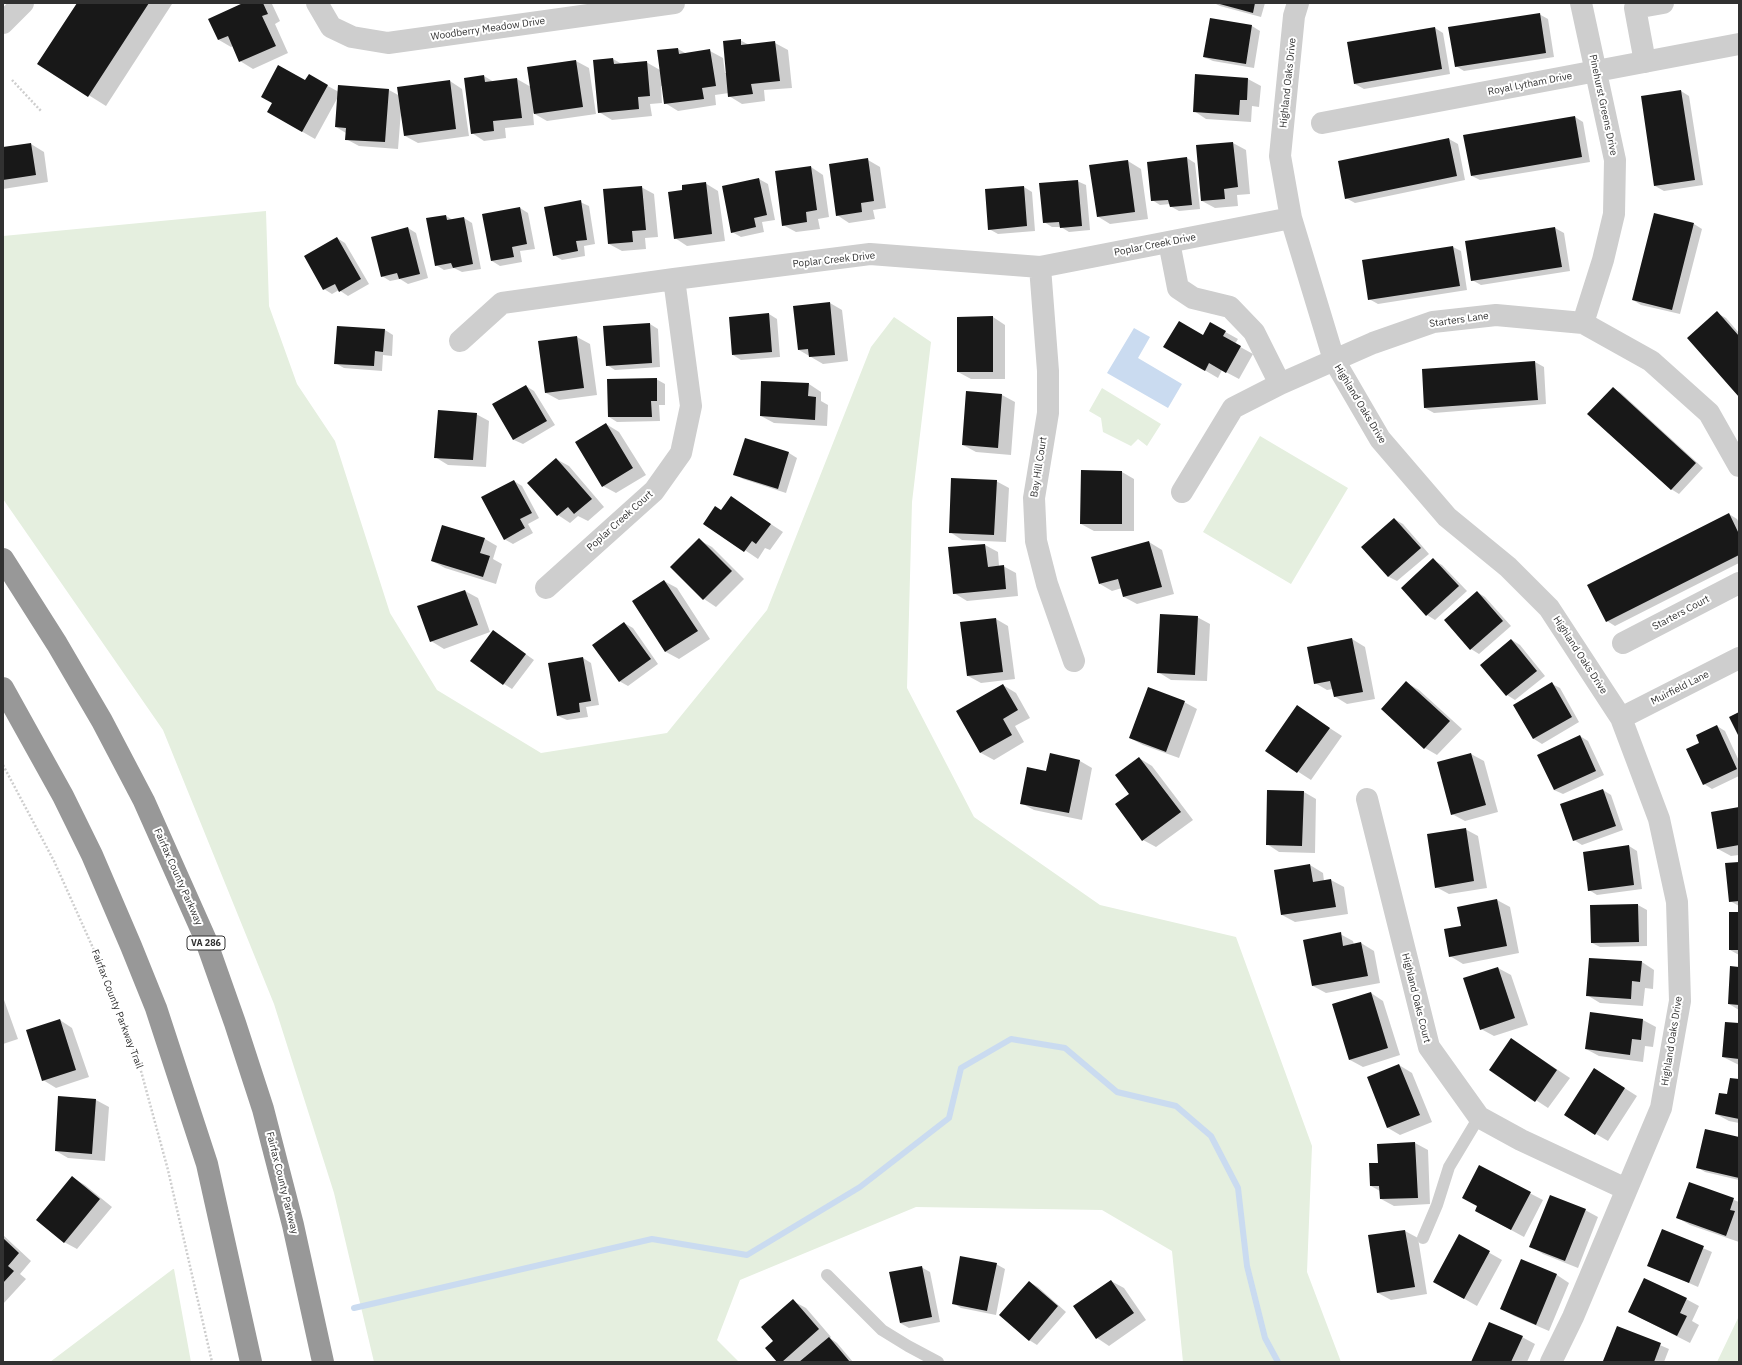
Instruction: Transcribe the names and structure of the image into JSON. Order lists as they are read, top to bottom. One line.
{"streets":{"highway":["Fairfax County Parkway","VA 286"],"street":["Woodberry Meadow Drive","Highland Oaks Drive","Royal Lytham Drive","Pinehurst Greens Drive","Poplar Creek Drive","Starters Lane","Bay Hill Court","Poplar Creek Court","Starters Court","Muirfield Lane","Highland Oaks Court"],"path":["Fairfax County Parkway Trail"]},"crossings":[["Highland Oaks Drive","Poplar Creek Drive"],["Highland Oaks Drive","Starters Lane"],["Highland Oaks Drive","Muirfield Lane"],["Highland Oaks Drive","Highland Oaks Court"],["Royal Lytham Drive","Pinehurst Greens Drive"],["Pinehurst Greens Drive","Starters Lane"],["Poplar Creek Drive","Bay Hill Court"],["Poplar Creek Drive","Poplar Creek Court"]]}
